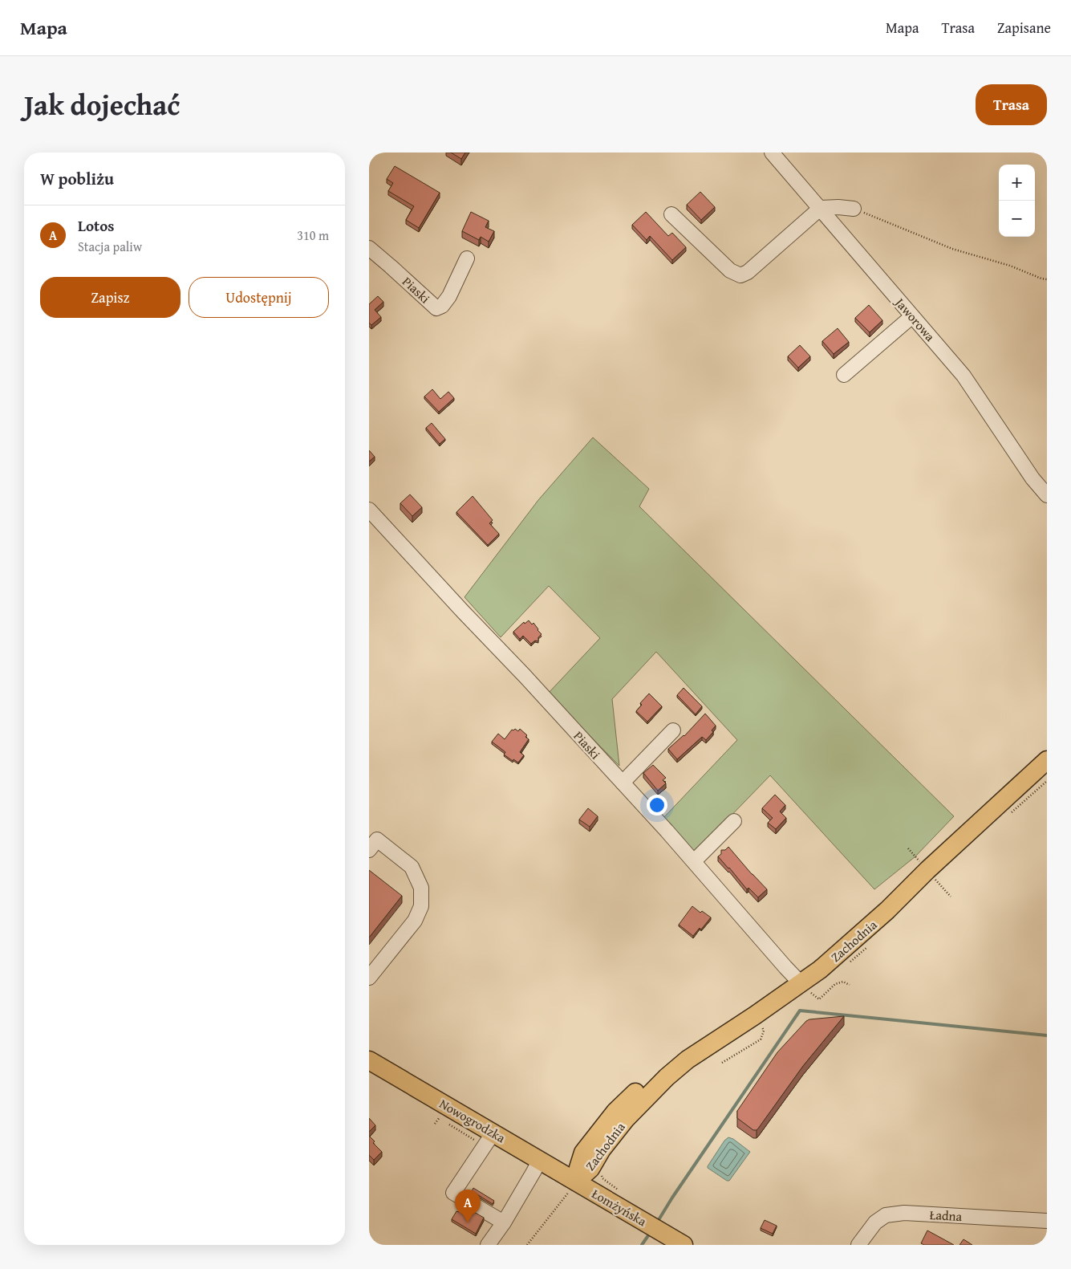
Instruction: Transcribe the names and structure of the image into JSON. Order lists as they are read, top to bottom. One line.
{"streets":{"main road":["Zachodnia","Nowogrodzka","Łomżyńska"],"street":["Piaski","Jaworowa","Ładna"]},"crossings":[["Piaski","Zachodnia"],["Zachodnia","Nowogrodzka"],["Zachodnia","Łomżyńska"],["Nowogrodzka","Łomżyńska"]],"page":{"header":"Mapa","nav":["Mapa","Trasa","Zapisane"],"title":"Jak dojechać","buttons":["Trasa",["Zapisz","Udostępnij"]],"heading":"W pobliżu","map_buttons":["+","−"],"list":[{"mark":"A","name":"Lotos","note":"Stacja paliw","value":"310 m"}],"pins":"A"}}
